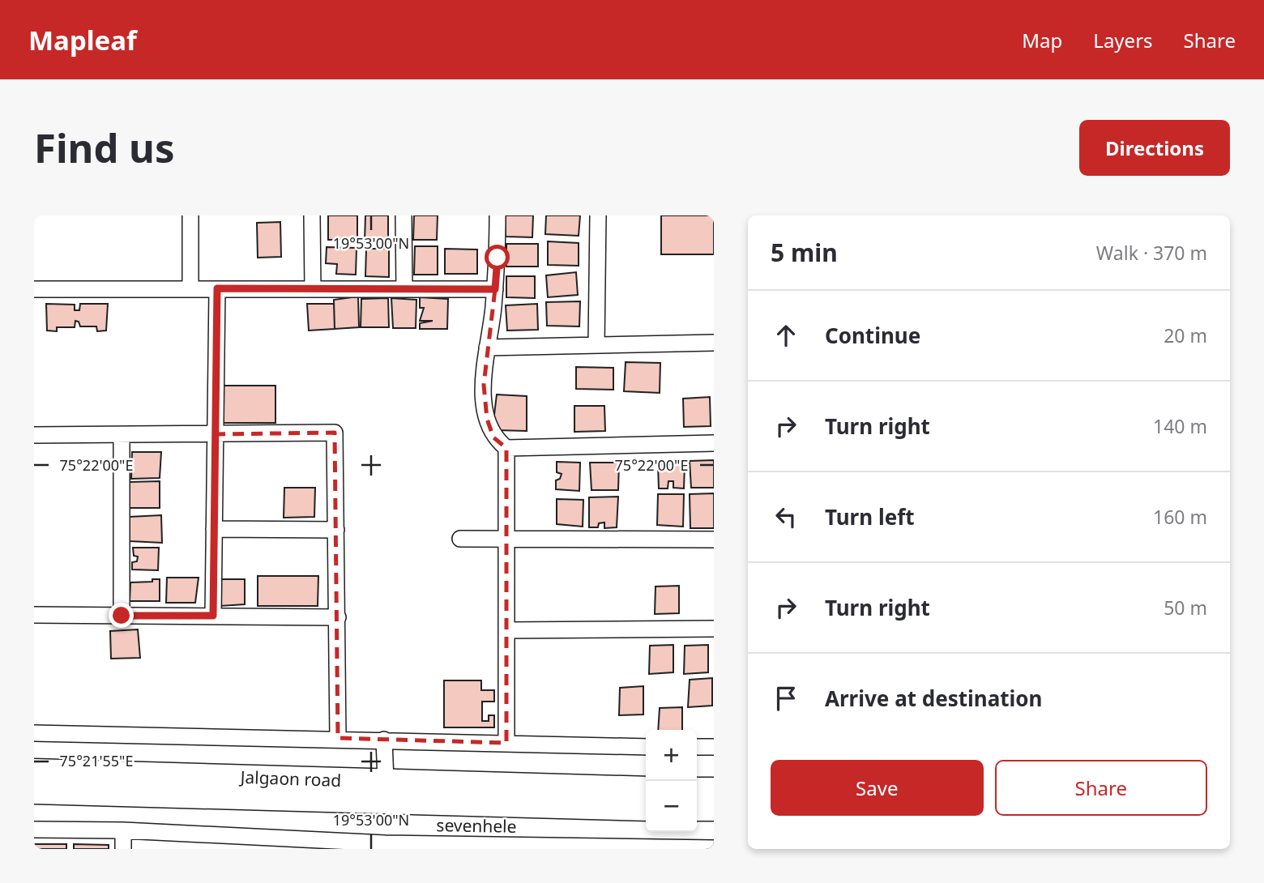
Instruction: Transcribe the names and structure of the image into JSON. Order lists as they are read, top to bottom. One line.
{"streets":{"highway":["Jalgaon road"],"street":["sevenhele"]},"page":{"header":"Mapleaf","nav":["Map","Layers","Share"],"buttons":["Directions",["Save","Share"]],"title":"Find us","heading":["5 min","Walk · 370 m"],"list":[["Continue","20 m"],["Turn right","140 m"],["Turn left","160 m"],["Turn right","50 m"],"Arrive at destination"],"map_buttons":["+","−"]},"coordinates":["19°53'00\"N","75°22'00\"E","75°21'55\"E"]}
